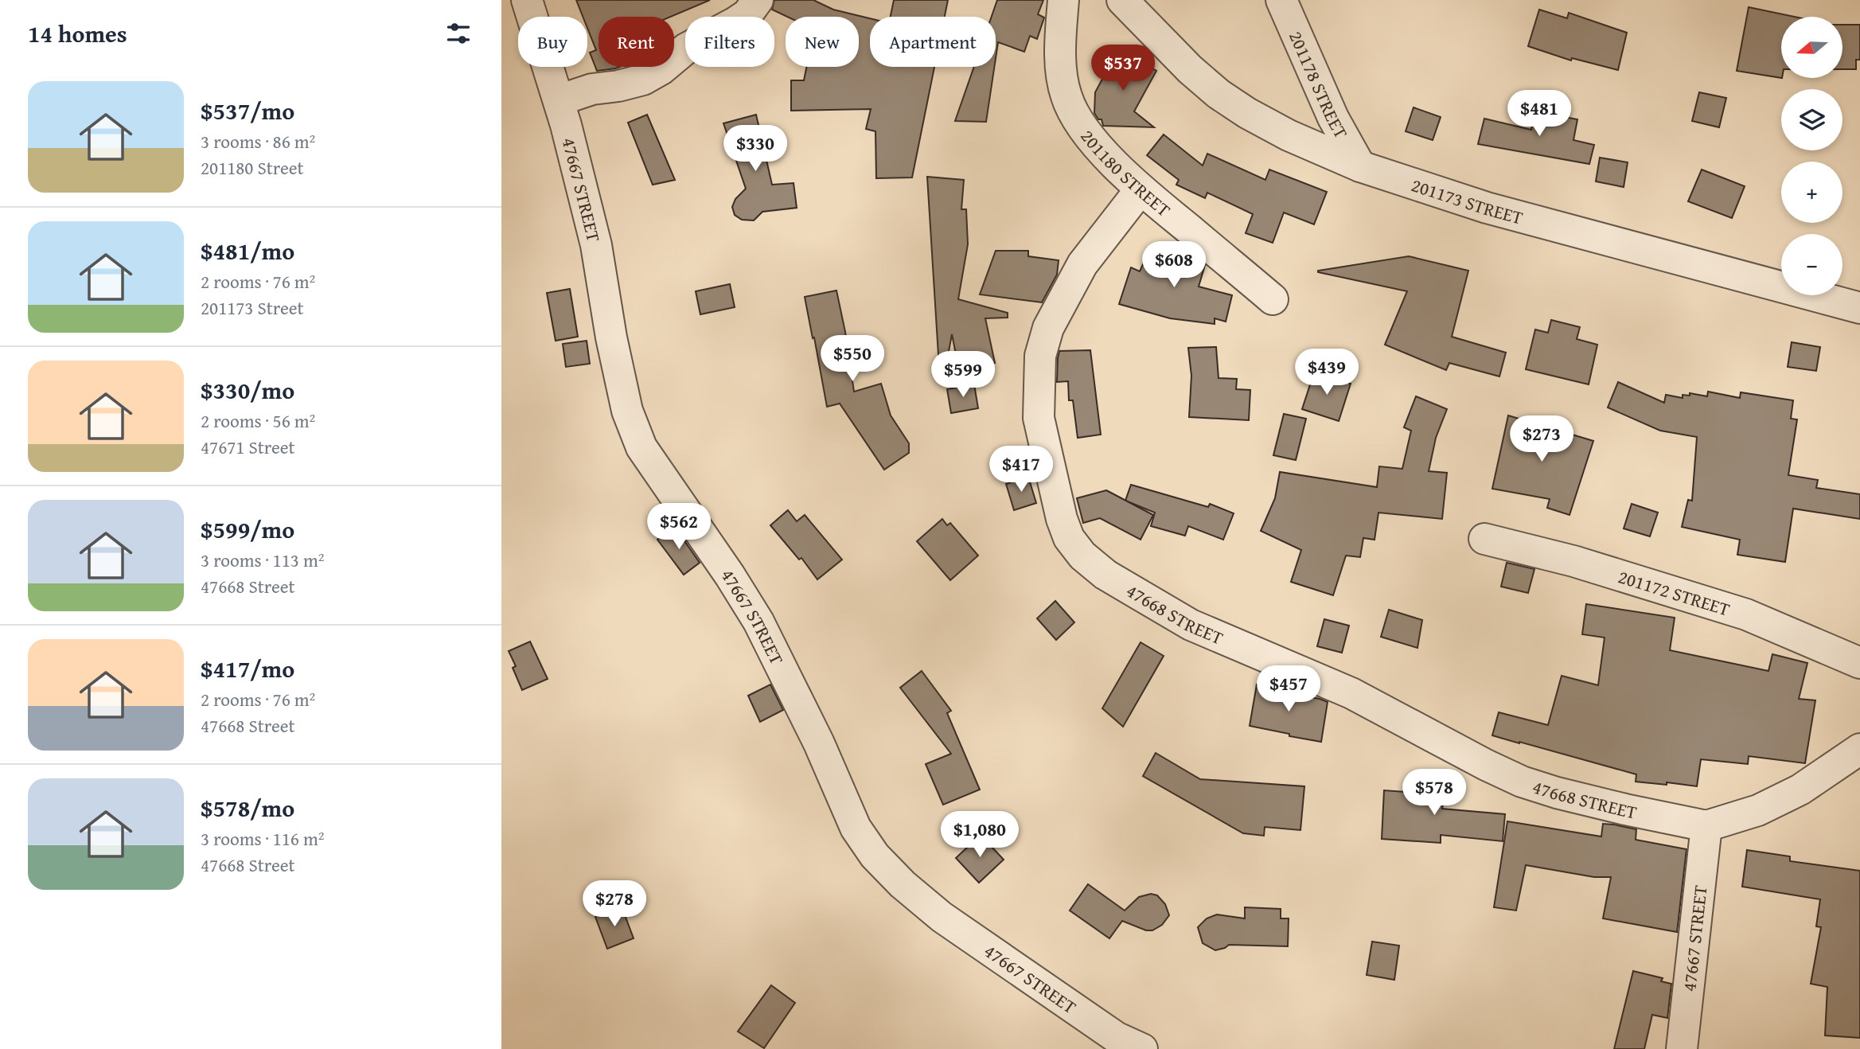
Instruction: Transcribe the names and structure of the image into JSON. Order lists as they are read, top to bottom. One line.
{"streets":{"street":["201178 STREET","201180 STREET","47667 STREET","201173 STREET","201172 STREET","47668 STREET"]},"crossings":[["201178 STREET","201173 STREET"],["201180 STREET","47668 STREET"],["47667 STREET","47668 STREET"]],"north":"left","page":{"heading":"14 homes","map_buttons":["+","−"],"chip":["Buy","Rent","Filters","New","Apartment"],"price":["$537","$481","$330","$608","$550","$439","$599","$273","$417","$562","$457","$578","$1,080","$278"],"list":[{"name":"$537/mo","note":"3 rooms · 86 m² · 201180 Street"},{"name":"$481/mo","note":"2 rooms · 76 m² · 201173 Street"},{"name":"$330/mo","note":"2 rooms · 56 m² · 47671 Street"},{"name":"$599/mo","note":"3 rooms · 113 m² · 47668 Street"},{"name":"$417/mo","note":"2 rooms · 76 m² · 47668 Street"},{"name":"$578/mo","note":"3 rooms · 116 m² · 47668 Street"}]}}
